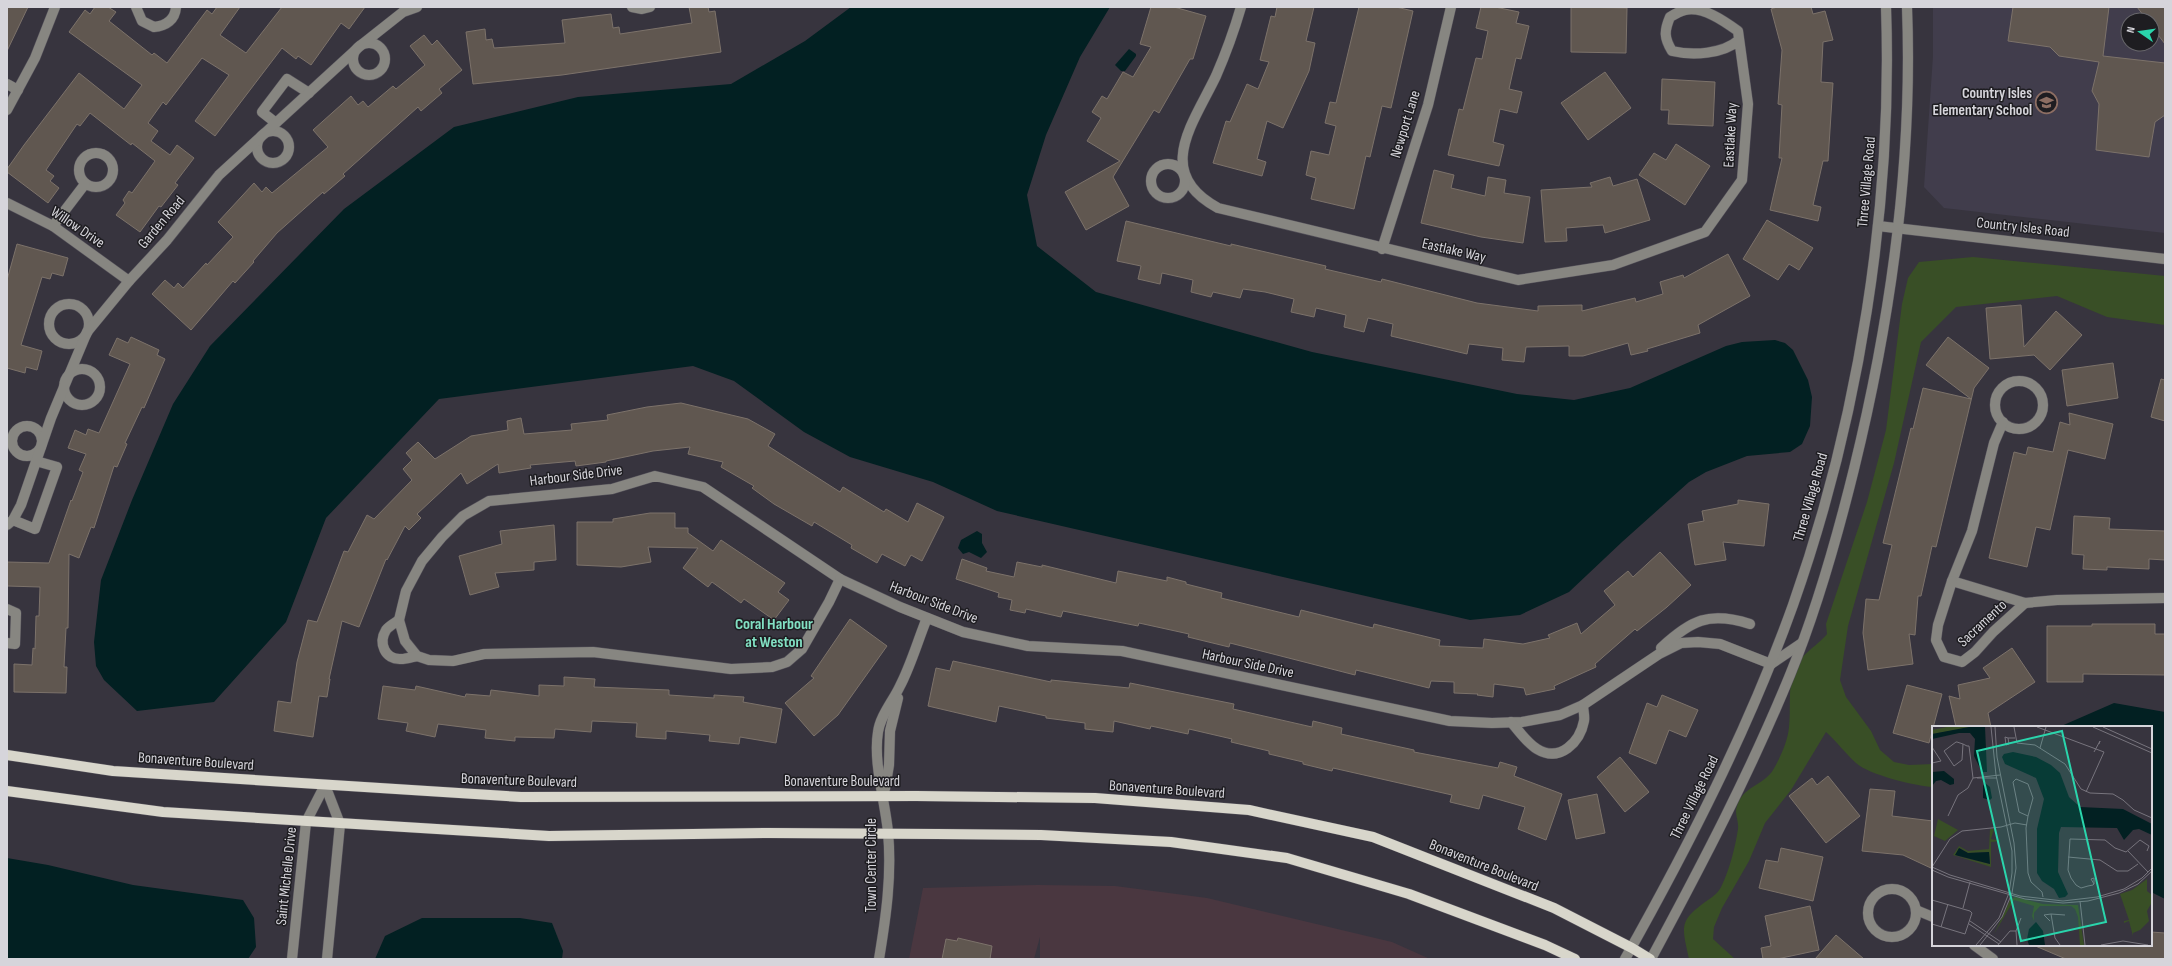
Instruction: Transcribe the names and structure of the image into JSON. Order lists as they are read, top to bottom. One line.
{"streets":{"main road":["Bonaventure Boulevard"],"street":["Newport Lane","Eastlake Way","Three Village Road","Garden Road","Willow Drive","Country Isles Road","Harbour Side Drive","Sacramento","Town Center Circle","Saint Michelle Drive"]},"crossings":[["Newport Lane","Eastlake Way"],["Three Village Road","Country Isles Road"],["Three Village Road","Harbour Side Drive"],["Three Village Road","Bonaventure Boulevard"],["Garden Road","Willow Drive"],["Bonaventure Boulevard","Town Center Circle"],["Bonaventure Boulevard","Saint Michelle Drive"]],"districts":["Coral Harbour at Weston"],"places":{"school or university":["Country Isles Elementary School"]},"north":"left"}
